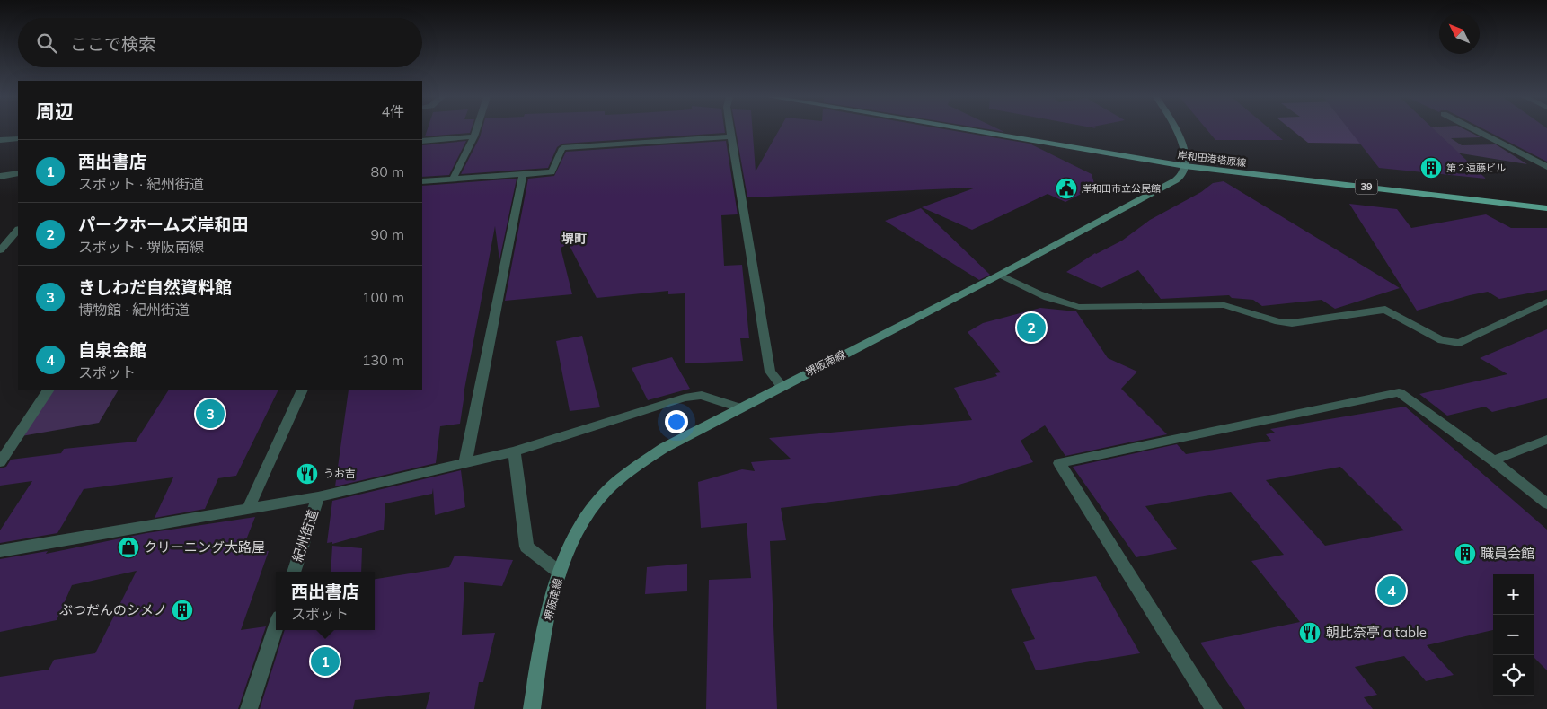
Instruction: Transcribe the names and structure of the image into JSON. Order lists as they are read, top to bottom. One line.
{"streets":{"main road":["岸和田港塔原線","39","堺阪南線"],"street":["紀州街道"]},"crossings":[["岸和田港塔原線","堺阪南線"]],"districts":["堺町"],"places":{"building":["第２遠藤ビル","職員会館","ぶつだんのシメノ"],"public building":["岸和田市立公民館"],"restaurant":["うお吉","朝比奈亭 a table"],"shop":["クリーニング大路屋"]},"north":"top left","page":{"search":"ここで検索","heading":["周辺","4件"],"list":[{"mark":"1","name":"西出書店","note":"スポット · 紀州街道","value":"80 m"},{"mark":"2","name":"パークホームズ岸和田","note":"スポット · 堺阪南線","value":"90 m"},{"mark":"3","name":"きしわだ自然資料館","note":"博物館 · 紀州街道","value":"100 m"},{"mark":"4","name":"自泉会館","note":"スポット","value":"130 m"}],"pins":["2","3","4","1"],"popup":["西出書店","スポット"],"map_buttons":["+","−"]}}
